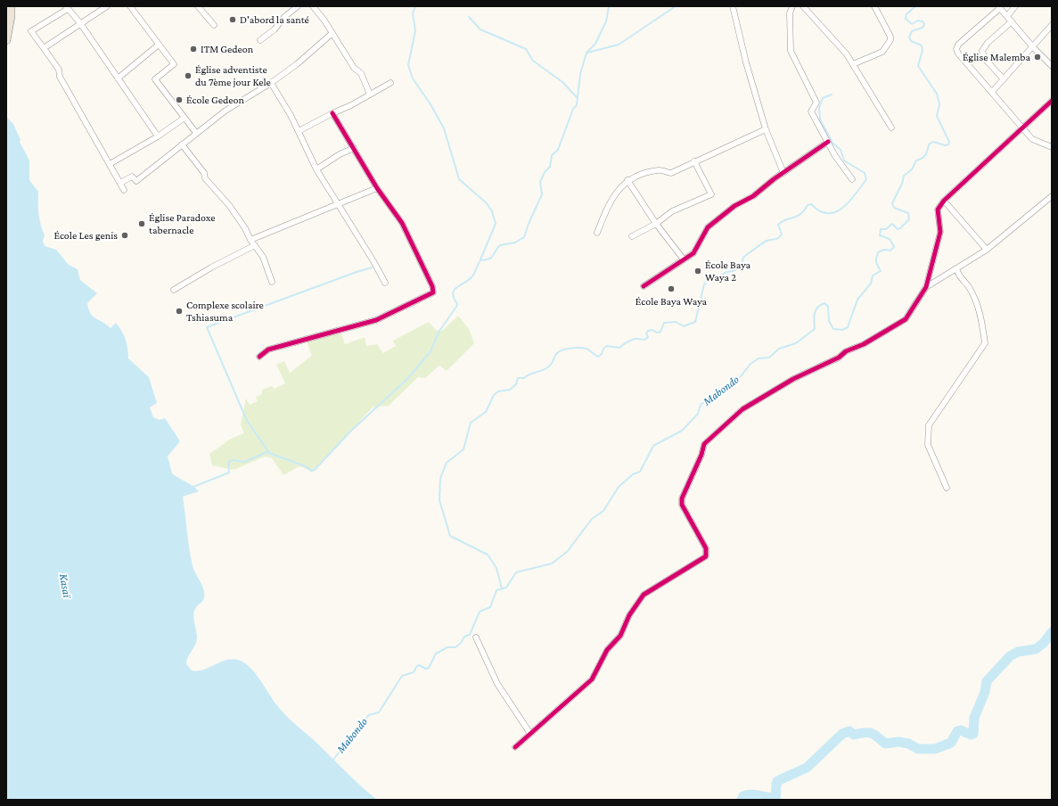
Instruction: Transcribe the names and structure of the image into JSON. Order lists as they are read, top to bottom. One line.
{"water":["Mabondo","Kasaï"],"places":["D'abord la santé","ITM Gedeon","Église Malemba","Église adventiste du 7ème jour Kele","École Gedeon","Église Paradoxe tabernacle","École Les genis","École Baya Waya 2","École Baya Waya","Complexe scolaire Tshiasuma"]}
